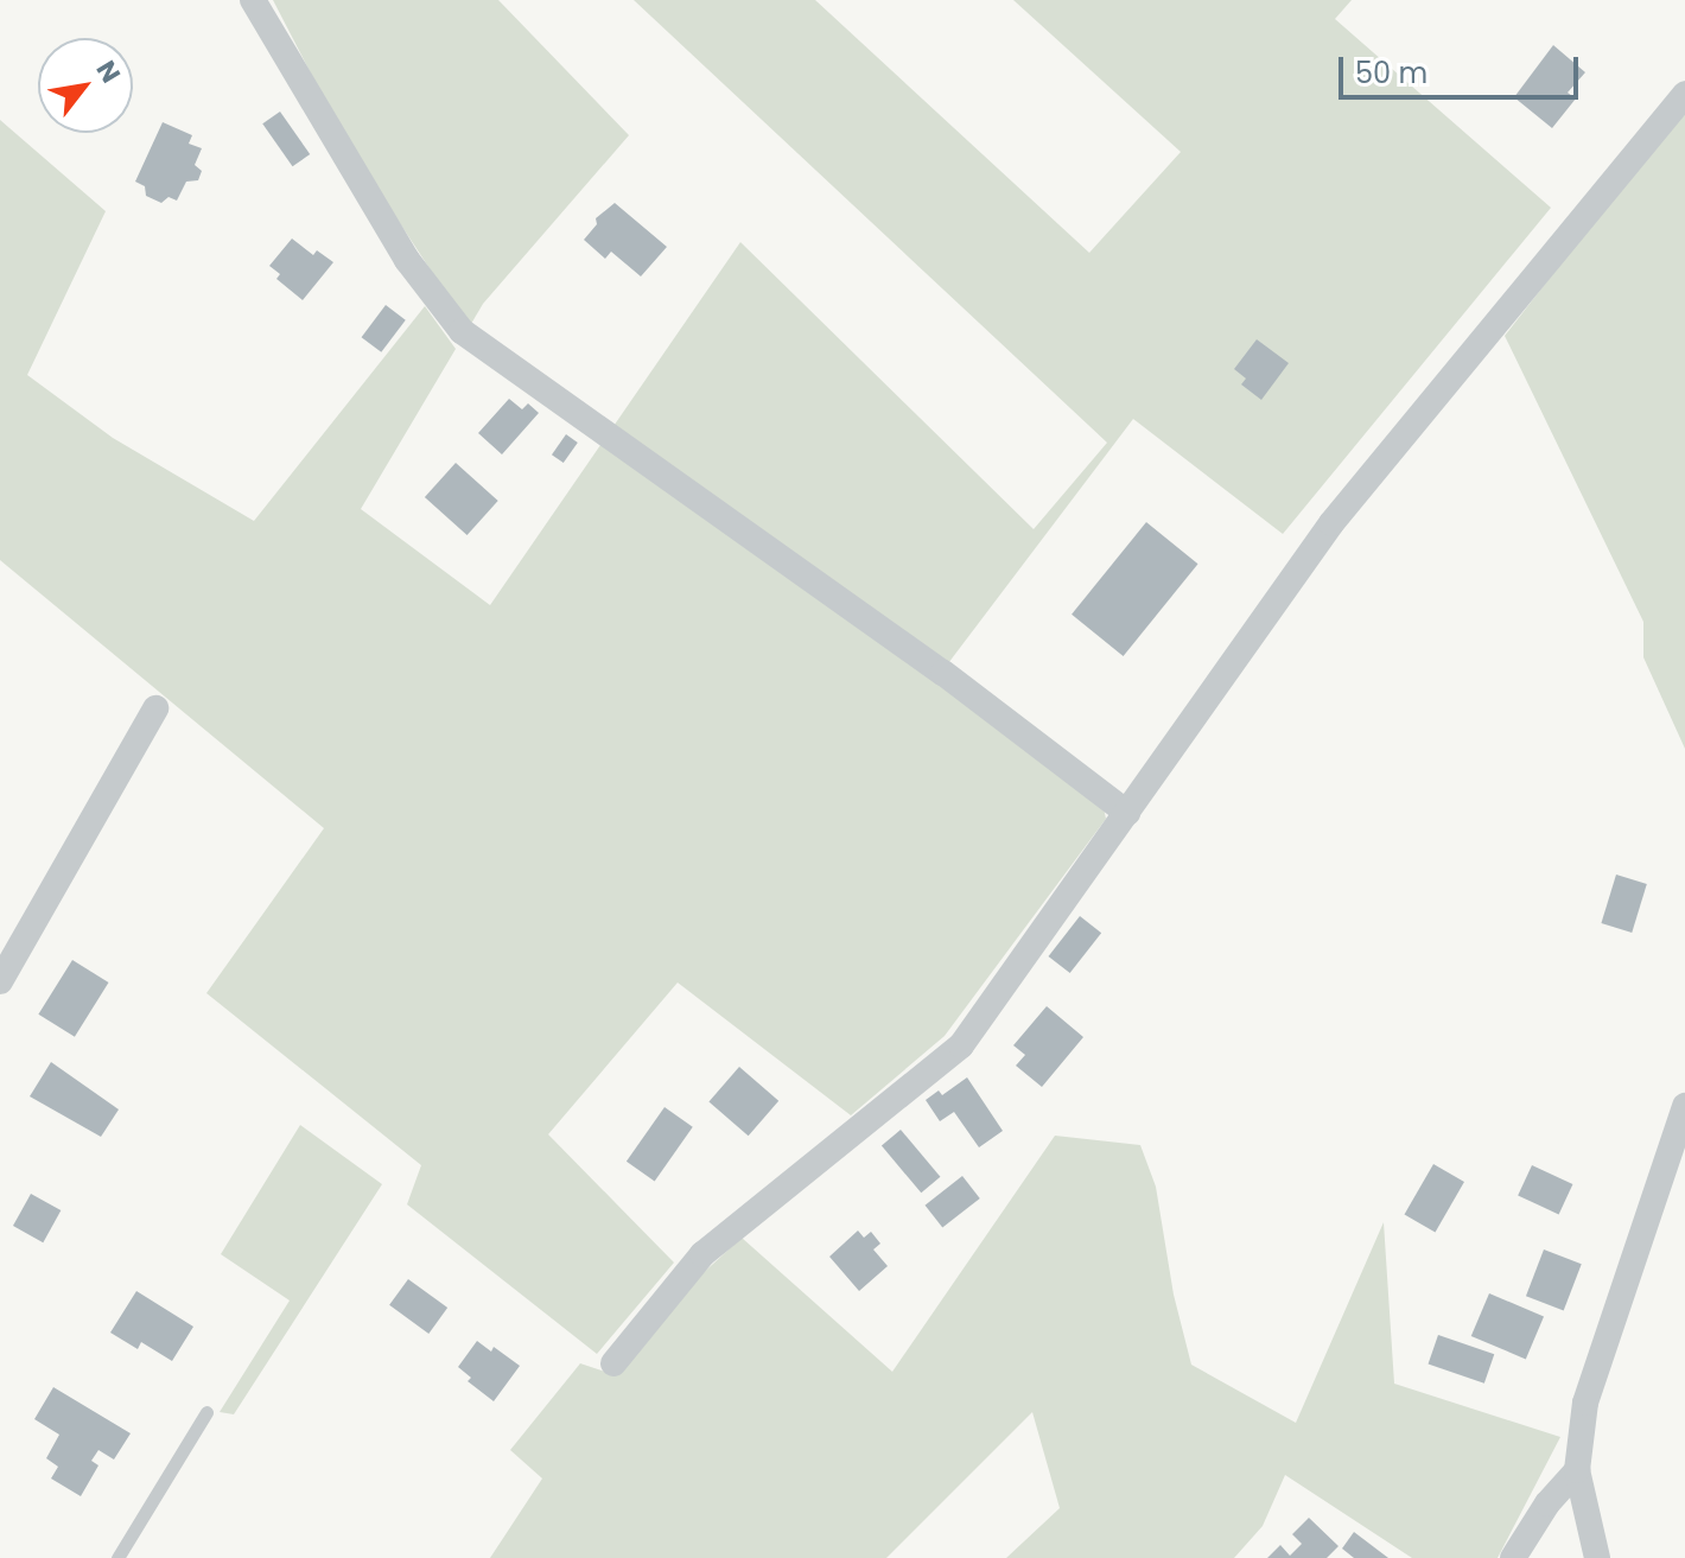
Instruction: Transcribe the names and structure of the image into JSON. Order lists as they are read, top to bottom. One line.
{"scale_bar":"50 m","north":"top right"}
